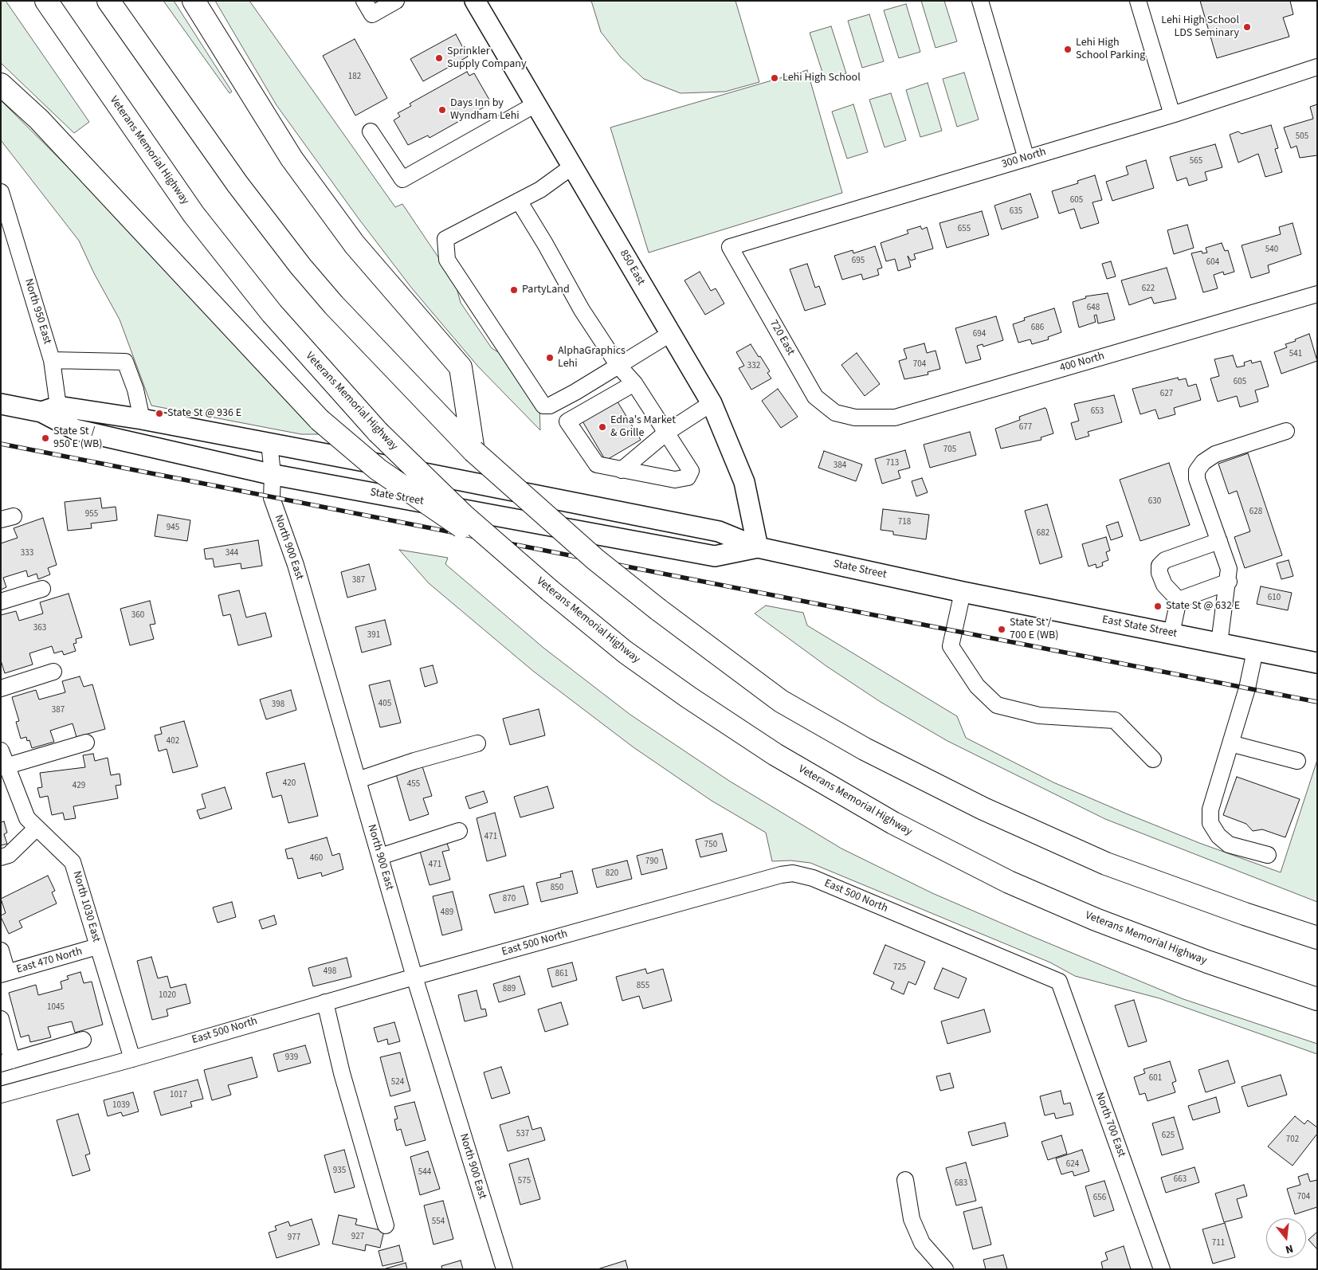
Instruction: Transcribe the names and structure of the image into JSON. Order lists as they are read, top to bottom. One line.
{"streets":{"highway":["Veterans Memorial Highway"],"main road":["850 East","State Street","East State Street"],"street":["300 North","North 950 East","720 East","400 North","North 900 East","East 500 North","North 1030 East","East 470 North","North 700 East"]},"crossings":[["300 North","720 East"],["850 East","State Street"],["North 950 East","State Street"],["720 East","400 North"],["State Street","North 900 East"],["State Street","East State Street"],["North 900 East","East 500 North"],["East 500 North","North 1030 East"],["East 500 North","North 700 East"],["North 1030 East","East 470 North"]],"places":["Lehi High School LDS Seminary","Lehi High School Parking","Sprinkler Supply Company","Lehi High School","Days Inn by Wyndham Lehi","PartyLand","AlphaGraphics Lehi","State St @ 936 E","Edna's Market & Grille","State St / 950 E (WB)","State St @ 632 E","State St / 700 E (WB)"],"house_numbers":["182","505","565","605","635","655","540","695","604","622","648","686","694","541","704","332","605","627","653","677","705","713","384","630","628","955","718","945","682","333","344","387","610","360","363","391","405","398","387","402","420","455","429","471","750","460","790","471","820","850","870","489","725","498","861","855","889","1020","1045","939","601","524","1017","1039","537","625","702","624","935","544","663","575","683","704","656","554","927","977","711"],"north":"bottom"}
